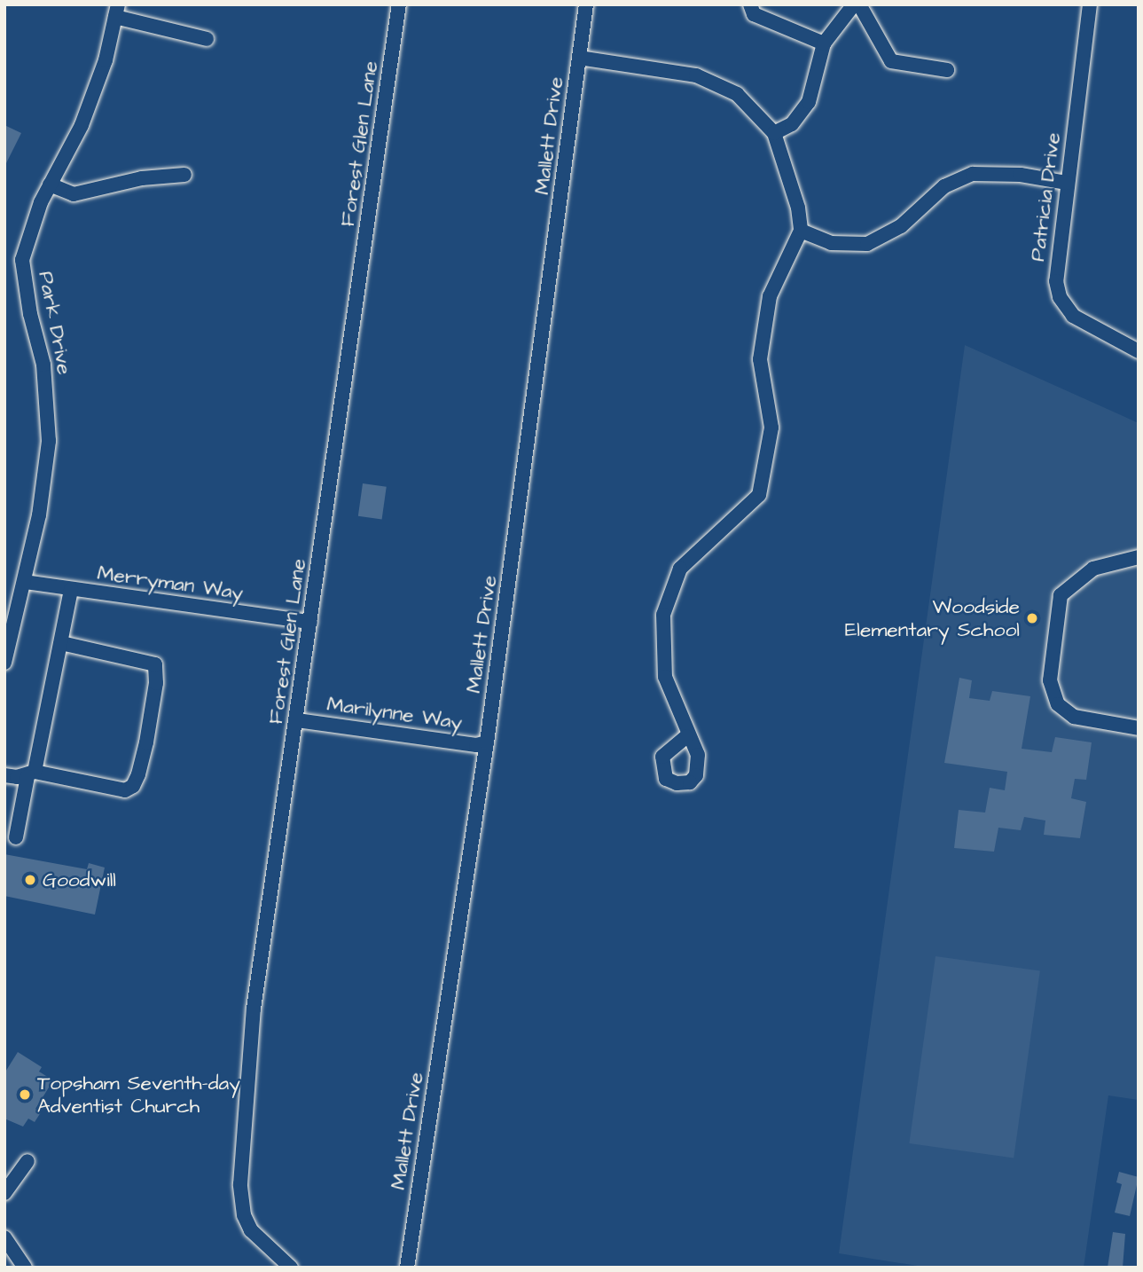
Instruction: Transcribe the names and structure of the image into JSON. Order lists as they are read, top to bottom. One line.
{"streets":{"street":["Mallett Drive","Forest Glen Lane","Patricia Drive","Park Drive","Merryman Way","Marilynne Way"]},"crossings":[["Mallett Drive","Marilynne Way"],["Forest Glen Lane","Merryman Way"],["Forest Glen Lane","Marilynne Way"],["Park Drive","Merryman Way"]],"places":["Woodside Elementary School","Goodwill","Topsham Seventh-day Adventist Church"]}
